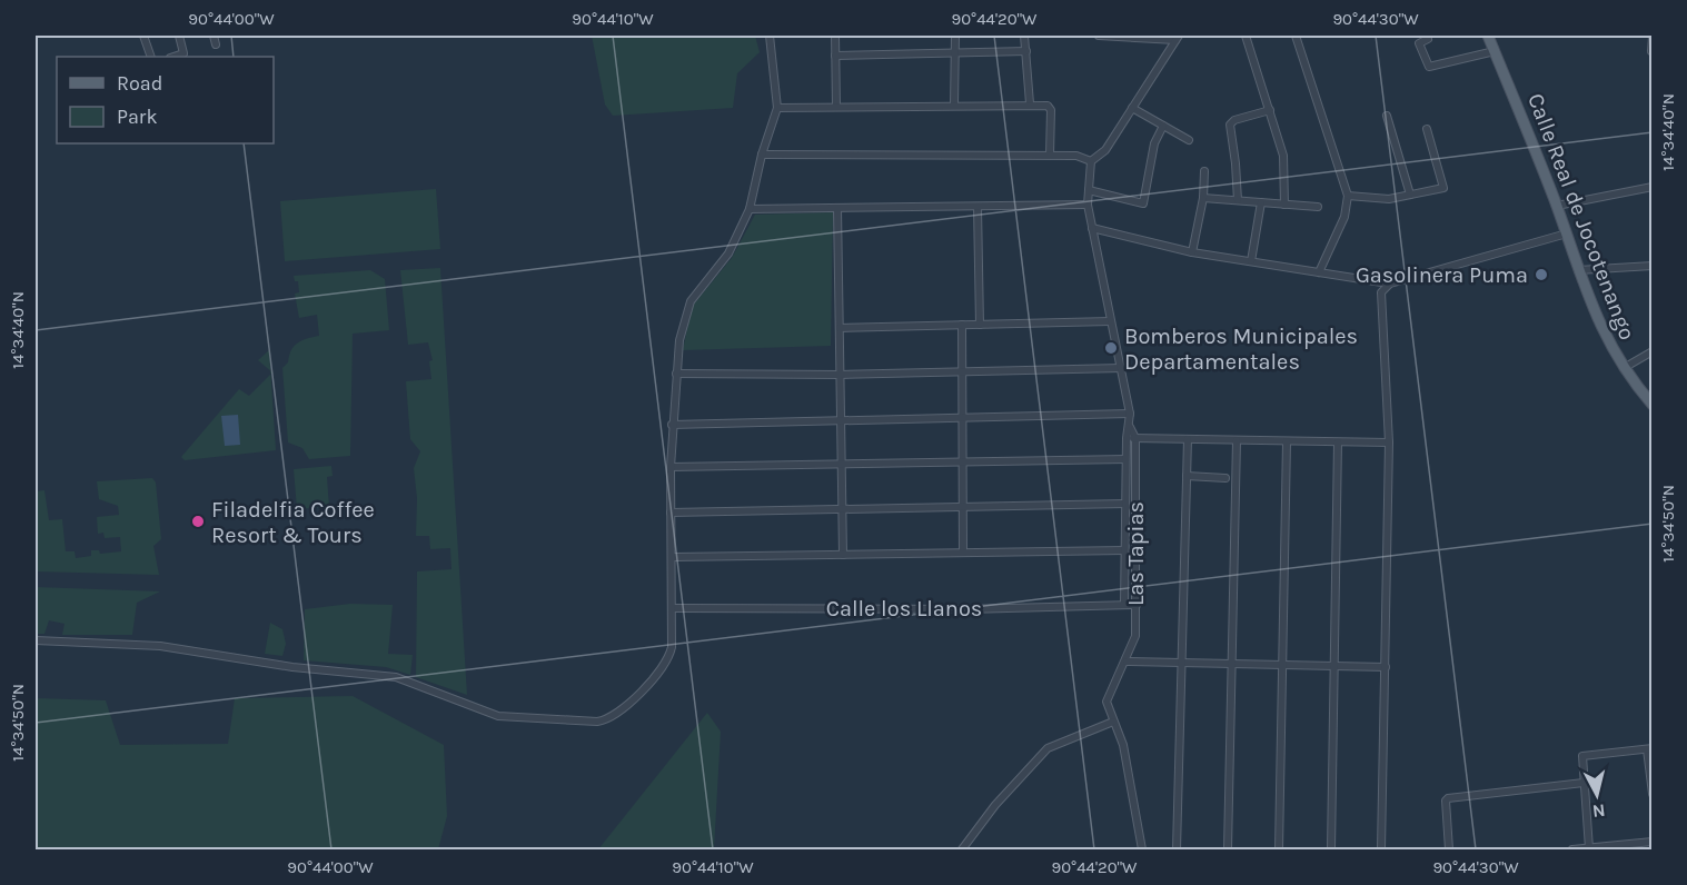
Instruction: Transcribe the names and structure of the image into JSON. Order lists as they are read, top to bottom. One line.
{"streets":{"main road":["Calle Real de Jocotenango"],"street":["Las Tapias","Calle los Llanos"]},"crossings":[["Las Tapias","Calle los Llanos"]],"places":["Gasolinera Puma","Bomberos Municipales Departamentales","Filadelfia Coffee Resort & Tours"],"legend":["Road","Park"],"north":"bottom","coordinates":["90°44'00\"W","90°44'10\"W","90°44'20\"W","90°44'30\"W","14°34'40\"N","14°34'50\"N"]}
